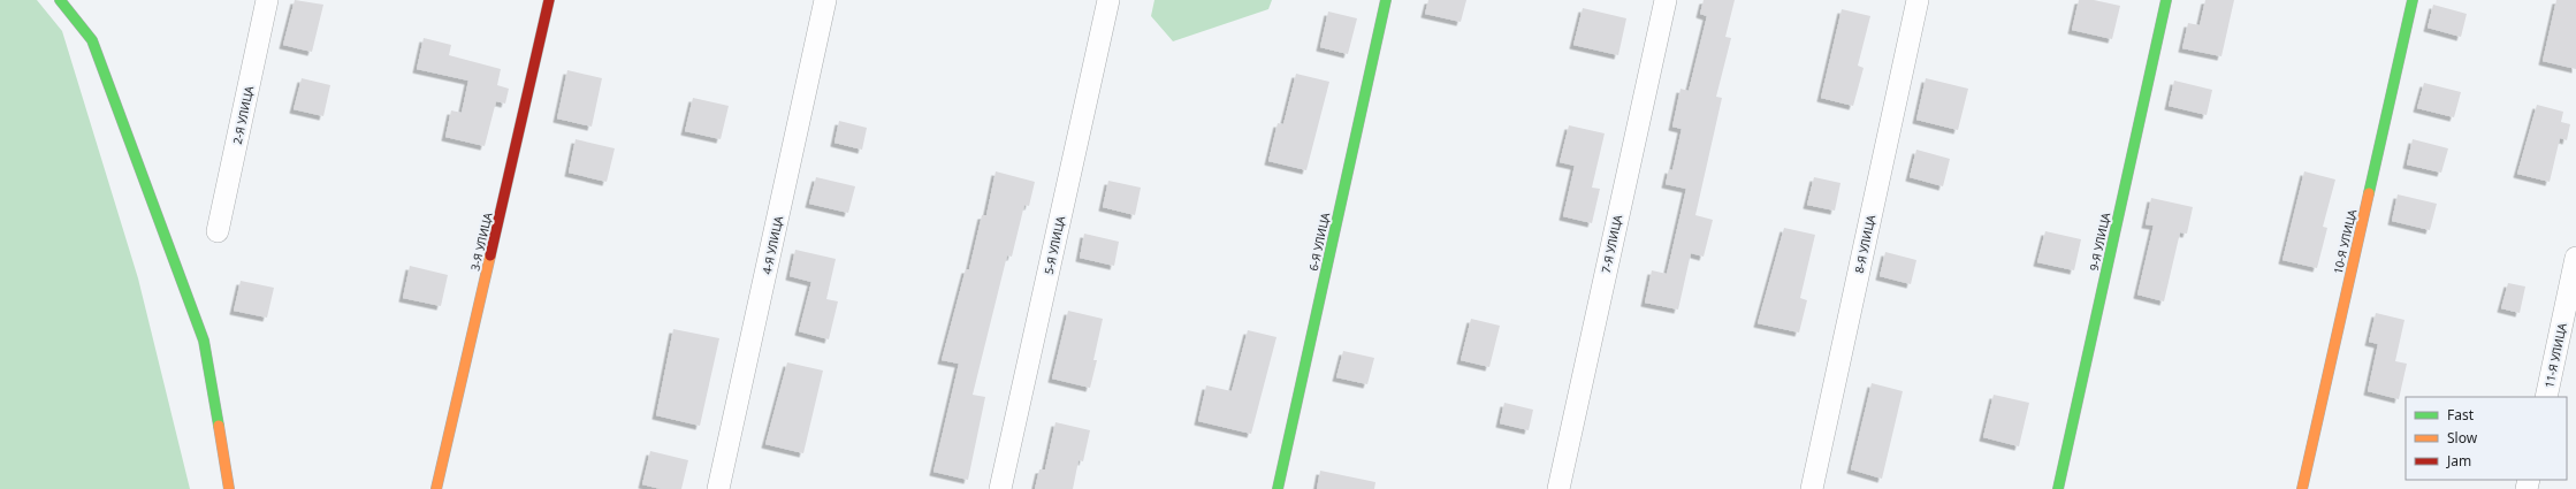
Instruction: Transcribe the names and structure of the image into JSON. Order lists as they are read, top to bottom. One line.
{"streets":{"street":["2-Я УЛИЦА","3-Я УЛИЦА","6-Я УЛИЦА","9-Я УЛИЦА","10-Я УЛИЦА","7-Я УЛИЦА","8-Я УЛИЦА","4-Я УЛИЦА","5-Я УЛИЦА","11-Я УЛИЦА"]},"legend":["Fast","Slow","Jam"]}
